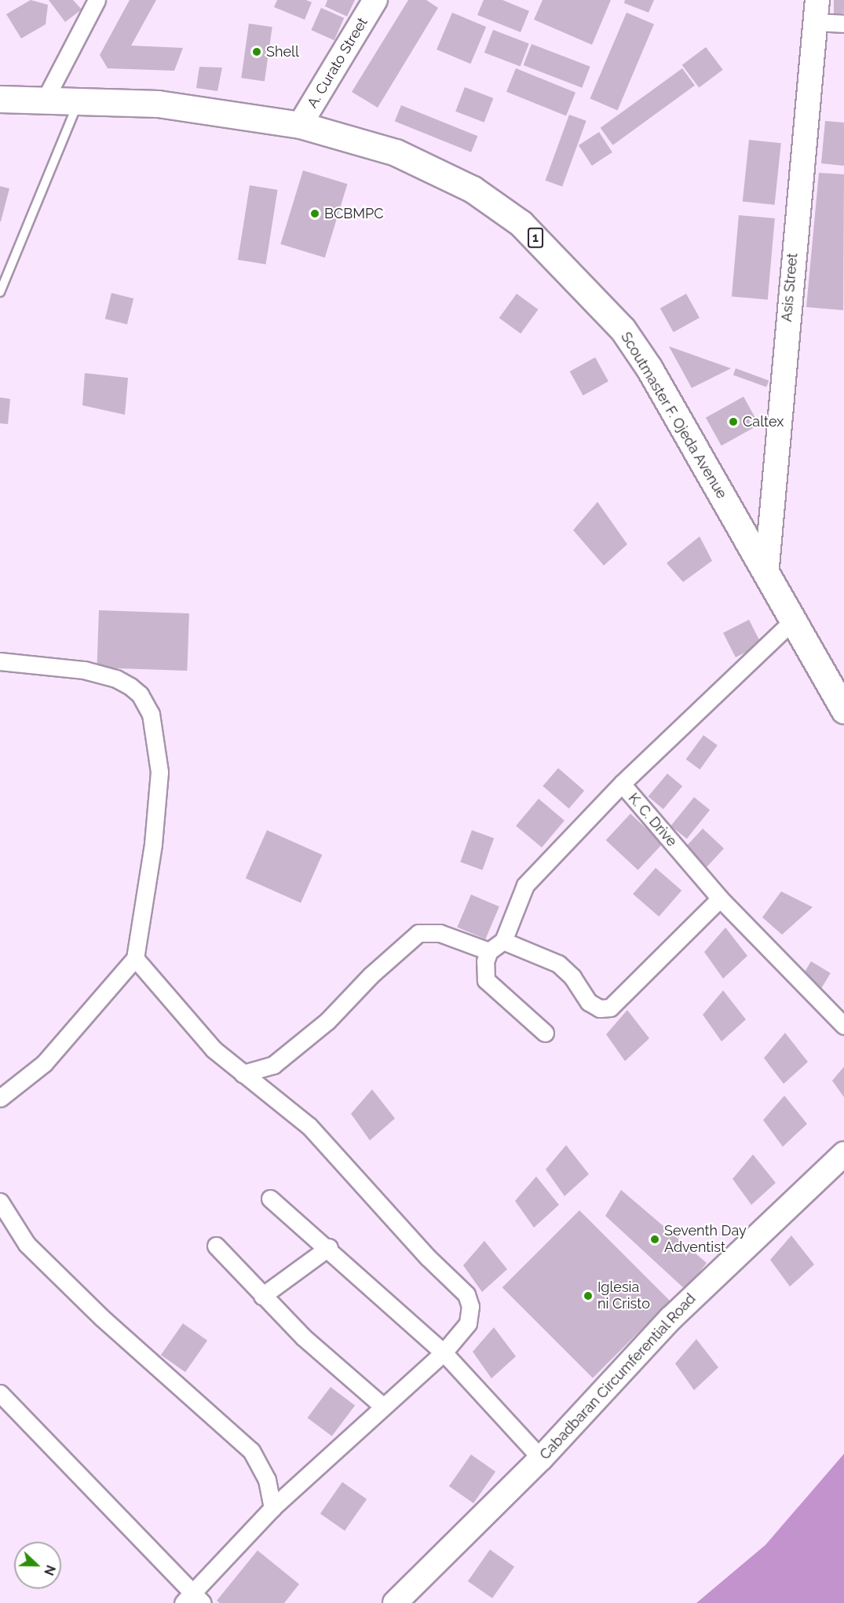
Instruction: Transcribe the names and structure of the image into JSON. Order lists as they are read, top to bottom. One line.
{"streets":{"highway":["1","Scoutmaster F. Ojeda Avenue"],"main road":["A. Curato Street","Asis Street","Cabadbaran Circumferential Road"],"street":["K. C. Drive"]},"crossings":[["A. Curato Street","Scoutmaster F. Ojeda Avenue"],["Asis Street","Scoutmaster F. Ojeda Avenue"],["Scoutmaster F. Ojeda Avenue","K. C. Drive"]],"places":["Shell","BCBMPC","Caltex","Seventh Day Adventist","Iglesia ni Cristo"],"north":"right"}
